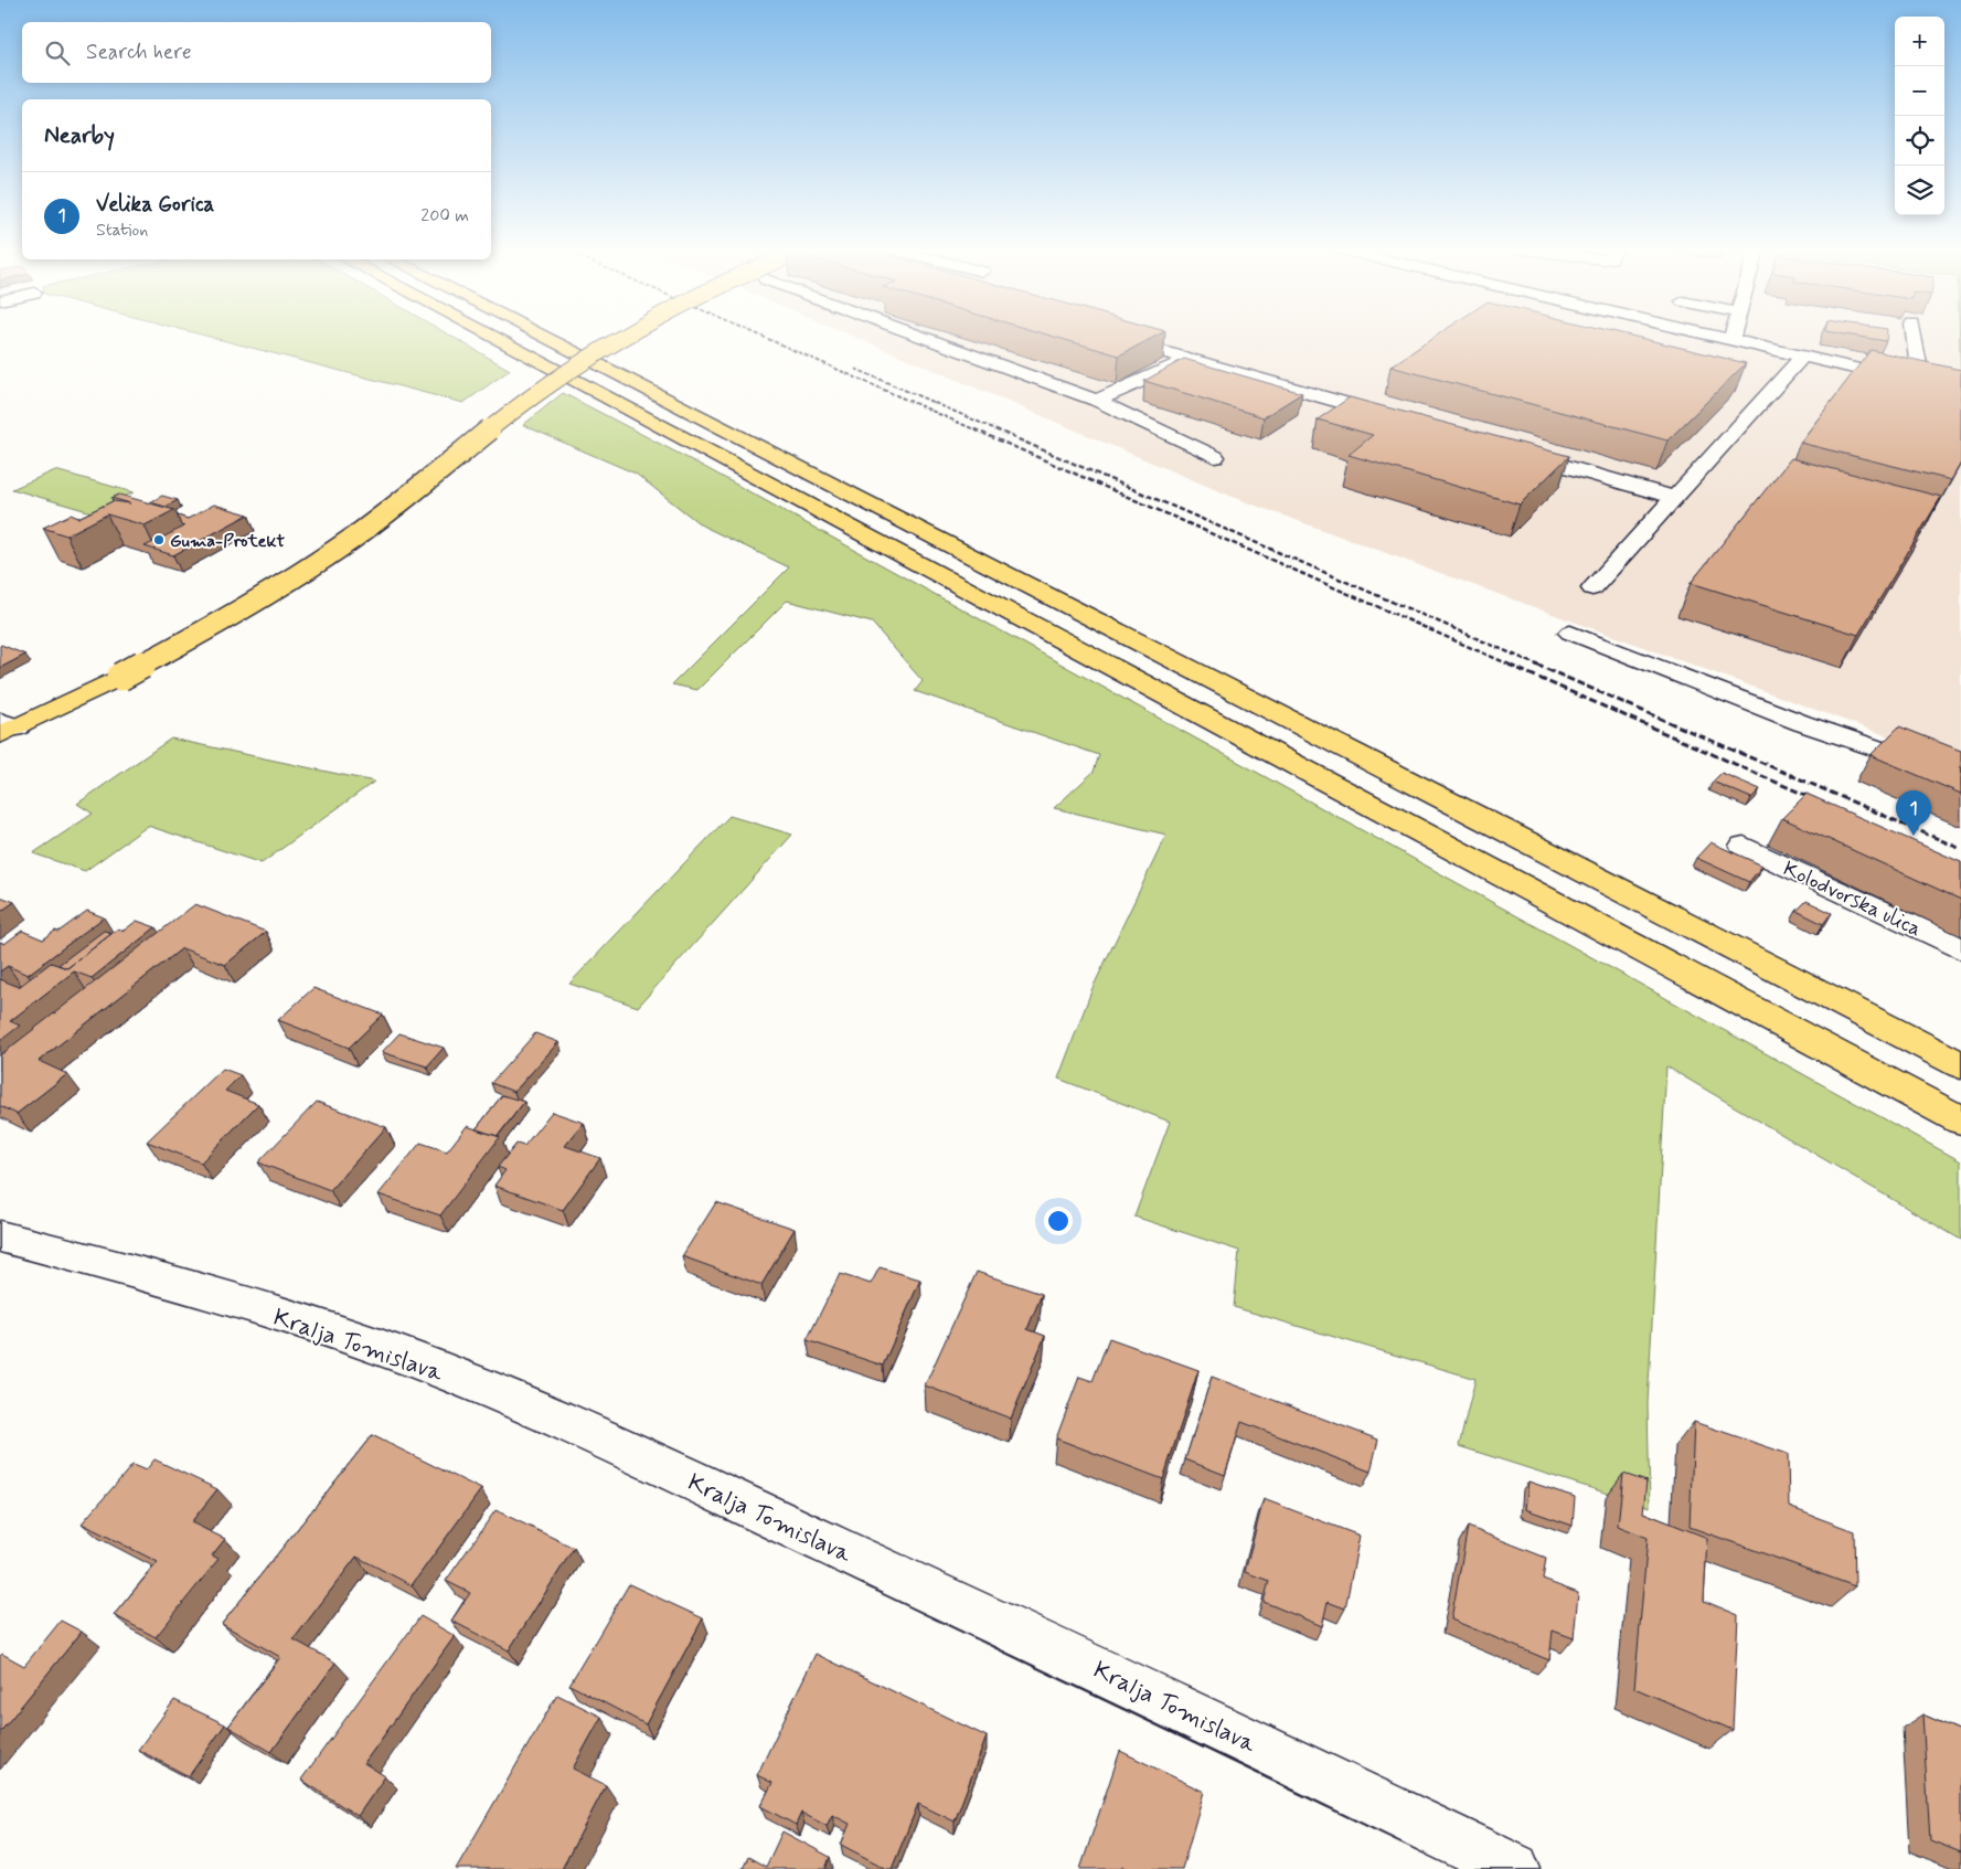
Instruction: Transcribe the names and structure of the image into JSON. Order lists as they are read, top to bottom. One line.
{"streets":{"street":["Kolodvorska ulica","Kralja Tomislava"]},"places":["Guma-Protekt"],"page":{"map_buttons":["+","−"],"search":"Search here","heading":"Nearby","list":[{"mark":"1","name":"Velika Gorica","note":"Station","value":"200 m"}],"pins":"1"}}
